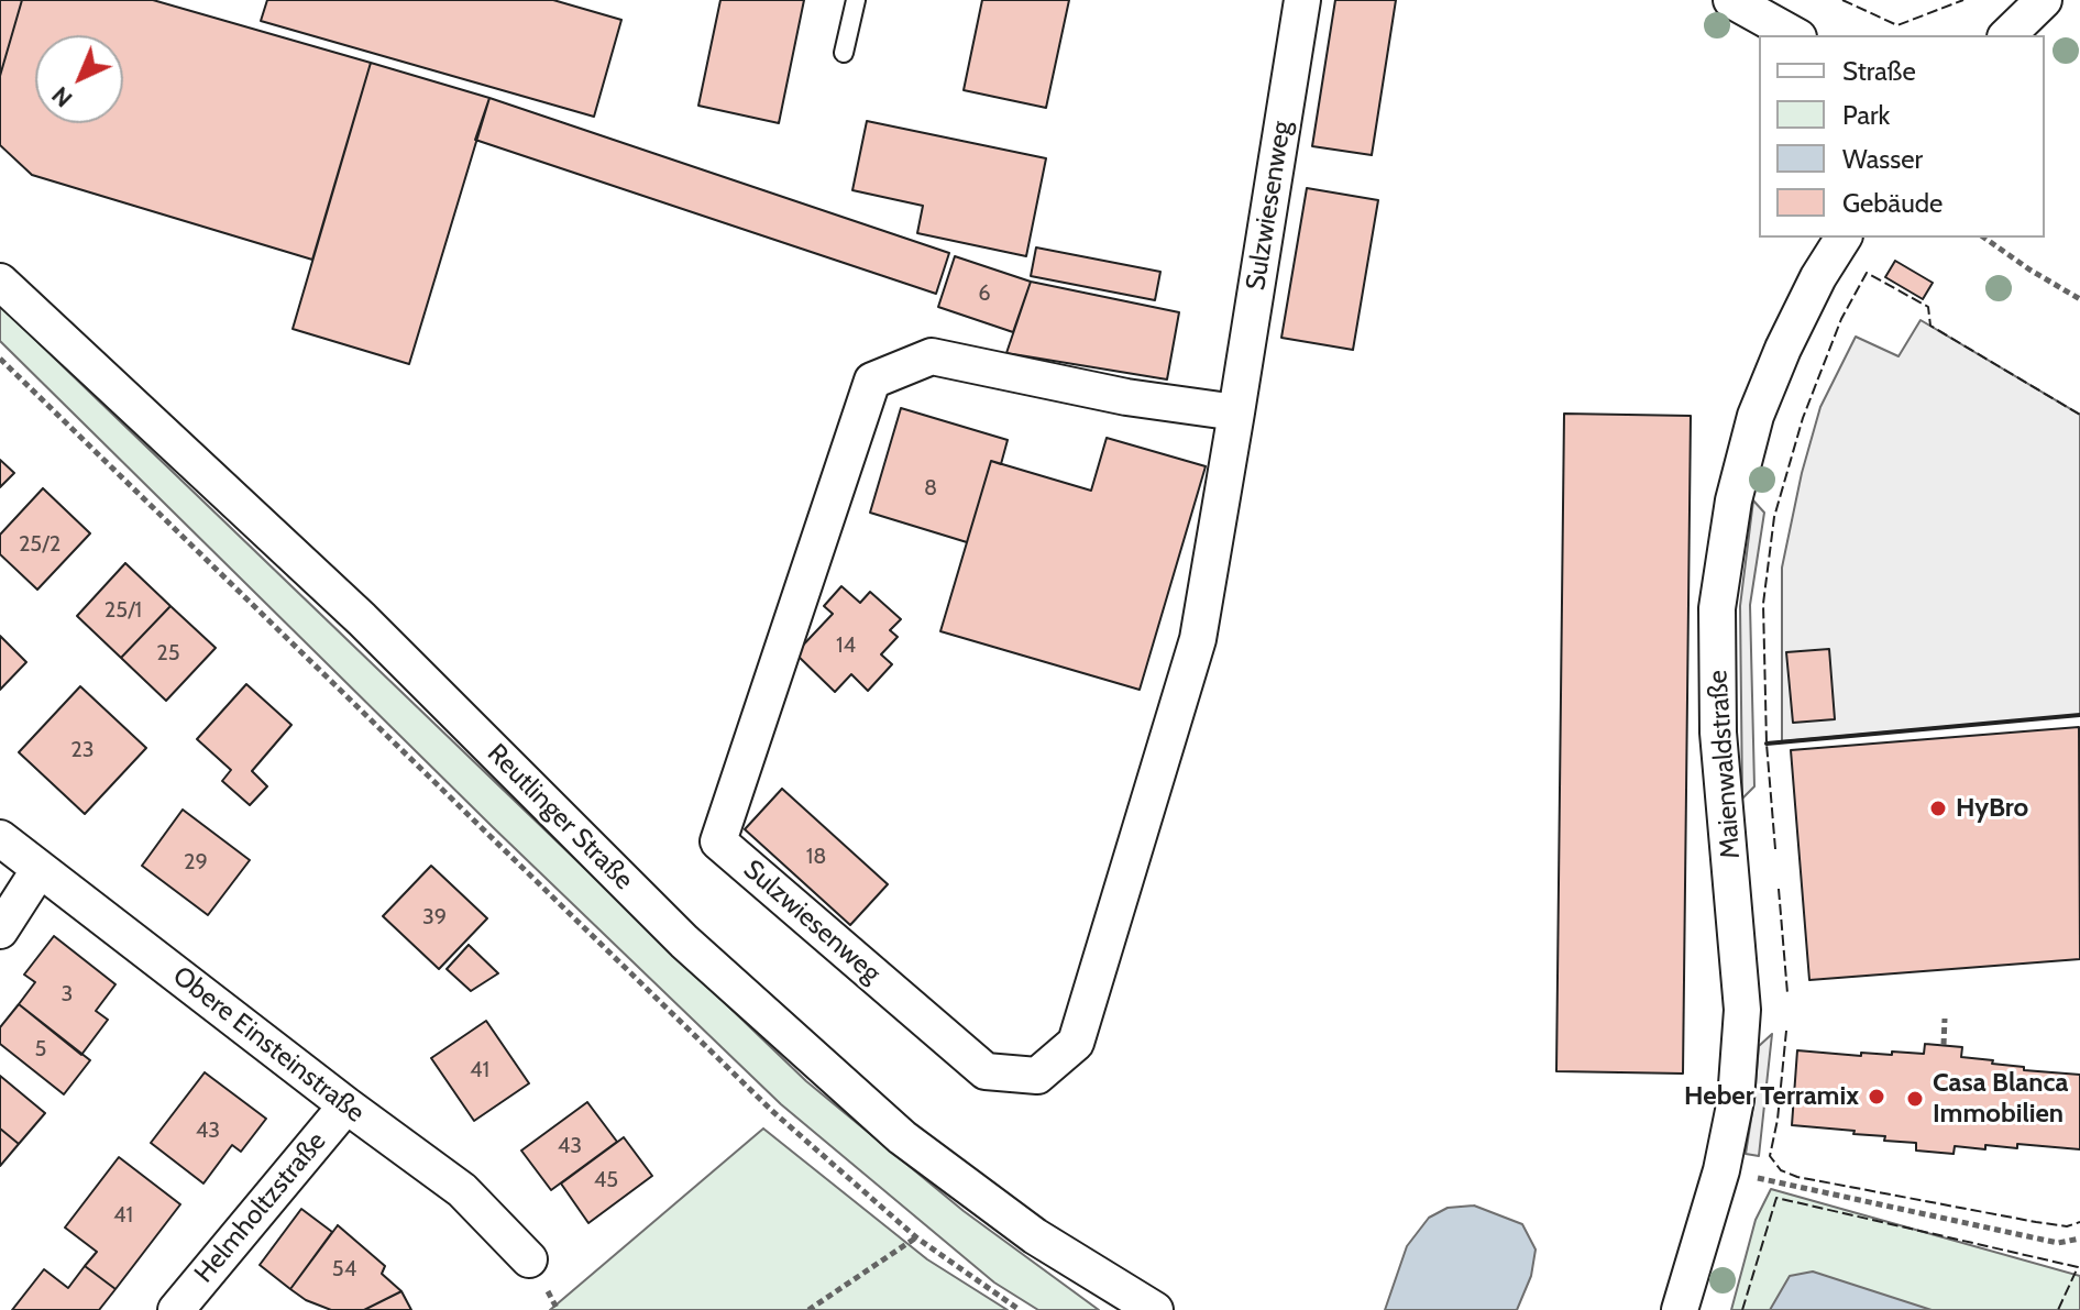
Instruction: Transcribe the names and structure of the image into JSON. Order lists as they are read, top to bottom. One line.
{"streets":{"street":["Sulzwiesenweg","Maienwaldstraße","Reutlinger Straße","Obere Einsteinstraße","Helmholtzstraße"]},"crossings":[["Obere Einsteinstraße","Helmholtzstraße"]],"places":["HyBro","Heber Terramix","Casa Blanca Immobilien"],"house_numbers":["6","8","25/2","25/1","14","25","23","18","29","39","3","5","41","43","43","45","41","54"],"legend":["Straße","Park","Wasser","Gebäude"],"north":"bottom left"}
